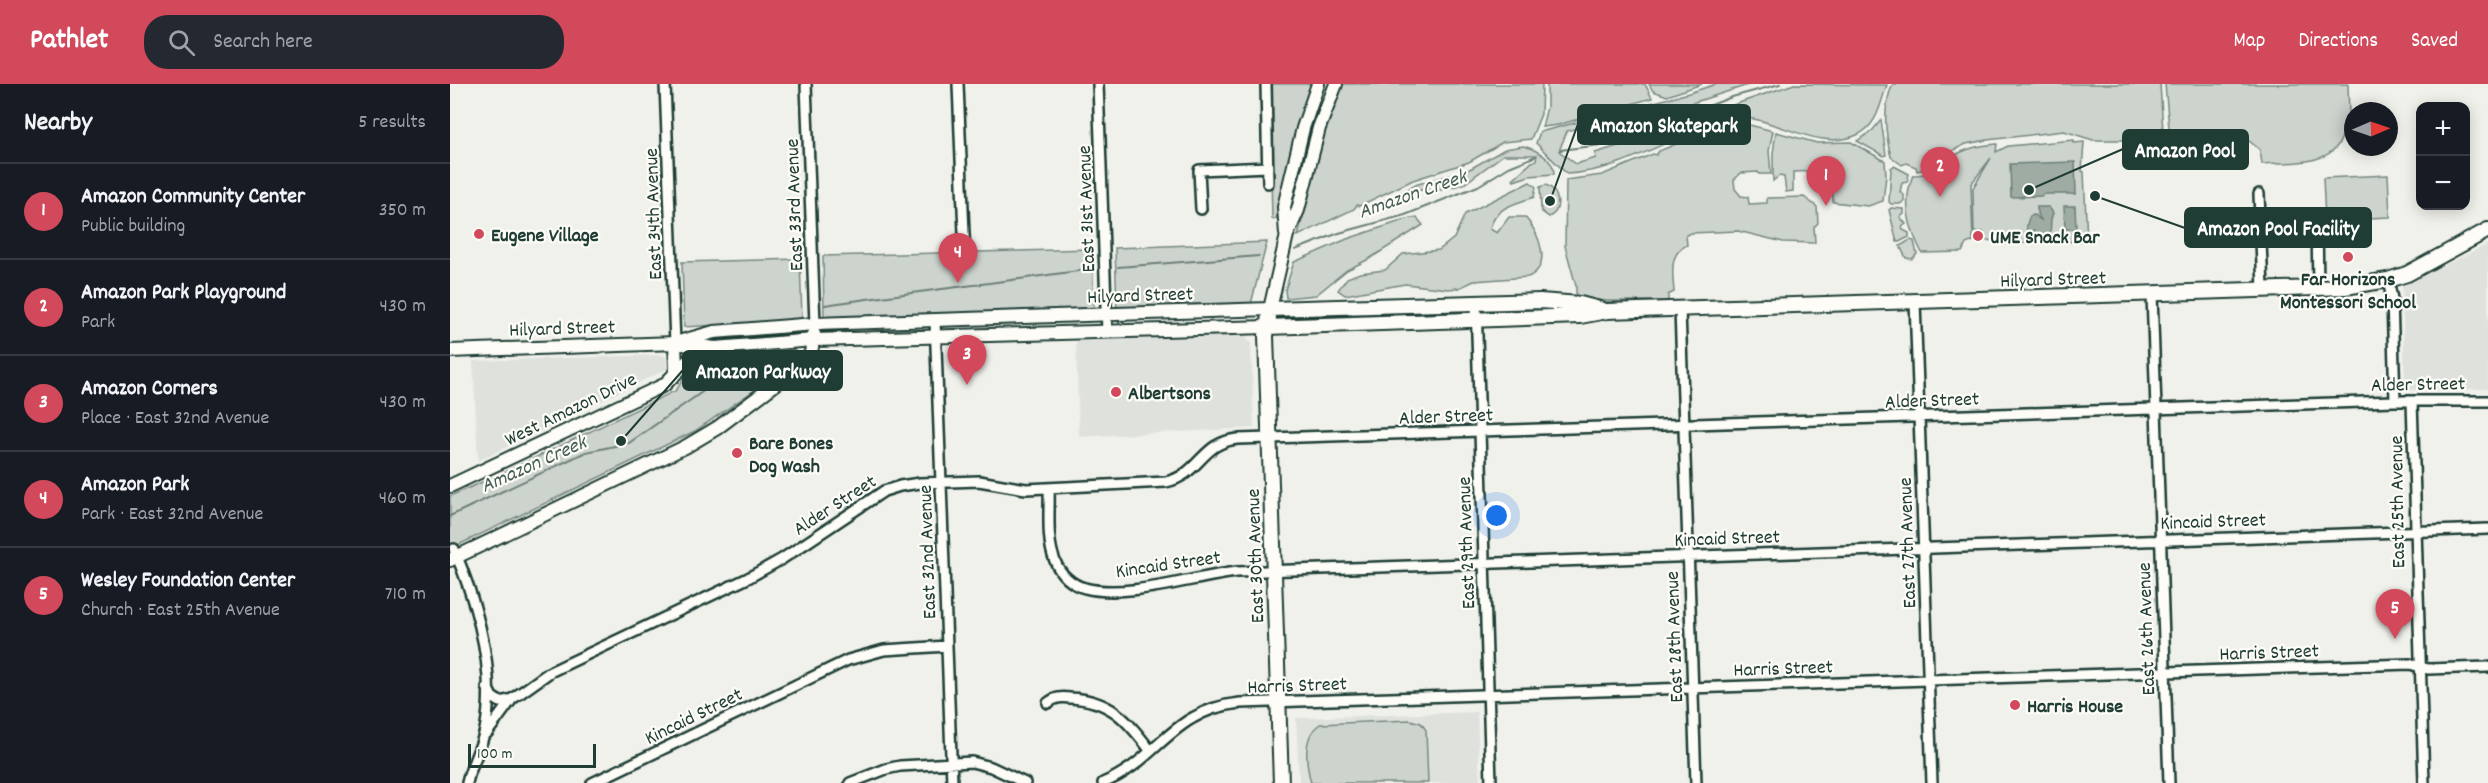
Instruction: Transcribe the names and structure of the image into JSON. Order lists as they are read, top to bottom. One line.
{"streets":{"main road":["Hilyard Street","West Amazon Drive","East 30th Avenue"],"street":["East 33rd Avenue","East 31st Avenue","East 34th Avenue","Alder Street","East 25th Avenue","Kincaid Street","East 29th Avenue","East 27th Avenue","East 32nd Avenue","East 26th Avenue","East 28th Avenue","Harris Street"]},"crossings":[["East 33rd Avenue","Hilyard Street"],["East 31st Avenue","Hilyard Street"],["East 34th Avenue","Hilyard Street"],["Hilyard Street","West Amazon Drive"],["Hilyard Street","East 29th Avenue"],["Hilyard Street","East 27th Avenue"],["Hilyard Street","East 32nd Avenue"],["Hilyard Street","East 30th Avenue"],["Hilyard Street","East 26th Avenue"],["Hilyard Street","East 28th Avenue"],["Alder Street","East 25th Avenue"],["Alder Street","Kincaid Street"],["Alder Street","East 29th Avenue"],["Alder Street","East 27th Avenue"],["Alder Street","East 32nd Avenue"],["Alder Street","East 30th Avenue"],["Alder Street","East 26th Avenue"],["Alder Street","East 28th Avenue"],["East 25th Avenue","Kincaid Street"],["East 25th Avenue","Harris Street"],["Kincaid Street","East 29th Avenue"],["Kincaid Street","East 27th Avenue"],["Kincaid Street","East 32nd Avenue"],["Kincaid Street","East 30th Avenue"],["Kincaid Street","East 26th Avenue"],["Kincaid Street","East 28th Avenue"],["East 29th Avenue","Harris Street"],["East 27th Avenue","Harris Street"],["East 30th Avenue","Harris Street"],["East 26th Avenue","Harris Street"],["East 28th Avenue","Harris Street"]],"water":["Amazon Creek"],"places":["Amazon Pool","Amazon Pool Facility","Amazon Skatepark","Eugene Village","UME Snack Bar","Far Horizons Montessori School","Albertsons","Amazon Parkway","Bare Bones Dog Wash","Harris House"],"scale_bar":"100 m","north":"right","page":{"header":"Pathlet","search":"Search here","nav":["Map","Directions","Saved"],"heading":["Nearby","5 results"],"map_buttons":["+","−"],"pins":["2","1","4","3","5"],"list":[{"mark":"1","name":"Amazon Community Center","note":"Public building","value":"350 m"},{"mark":"2","name":"Amazon Park Playground","note":"Park","value":"430 m"},{"mark":"3","name":"Amazon Corners","note":"Place · East 32nd Avenue","value":"430 m"},{"mark":"4","name":"Amazon Park","note":"Park · East 32nd Avenue","value":"460 m"},{"mark":"5","name":"Wesley Foundation Center","note":"Church · East 25th Avenue","value":"710 m"}],"scale":"100 m"}}
